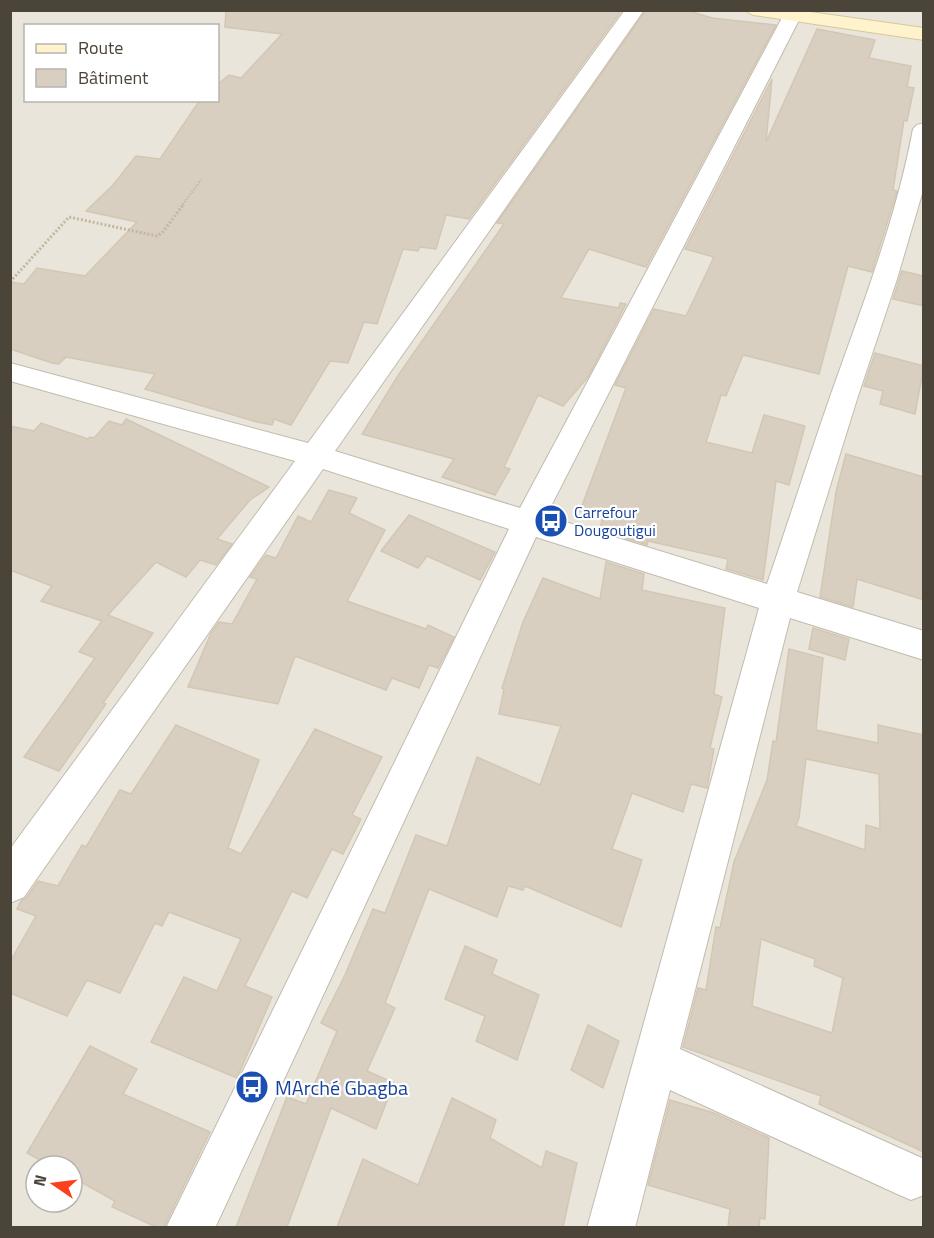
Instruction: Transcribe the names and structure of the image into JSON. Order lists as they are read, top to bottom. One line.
{"places":{"bus stop":["Carrefour Dougoutigui","MArché Gbagba"]},"legend":["Route","Bâtiment"],"north":"left"}
